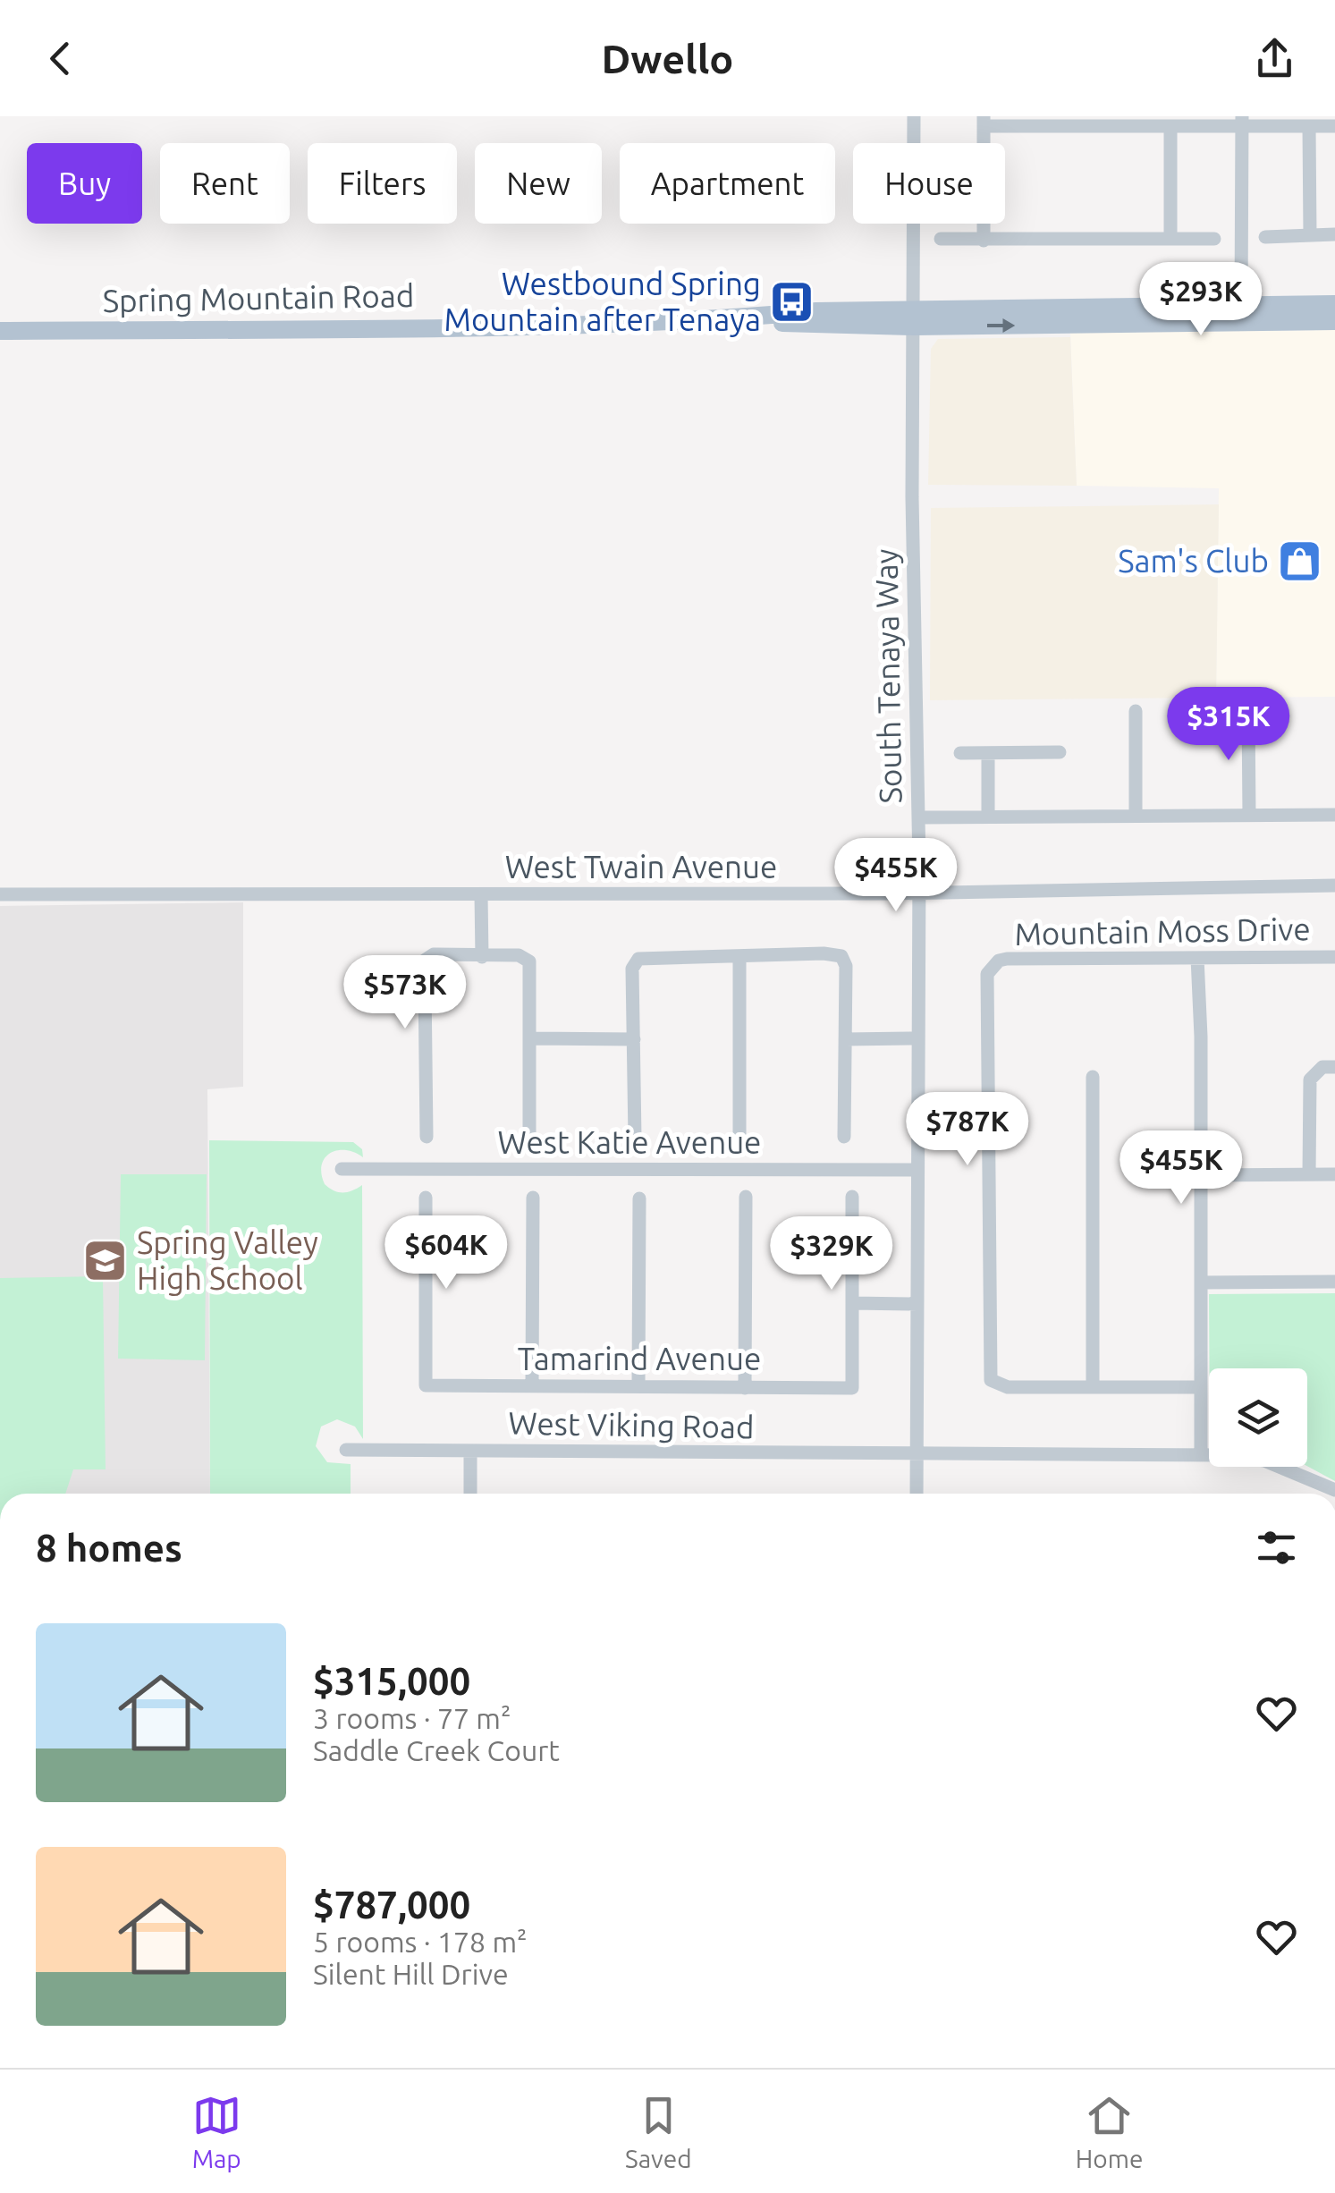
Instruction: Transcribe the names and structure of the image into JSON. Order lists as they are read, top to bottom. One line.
{"streets":{"main road":["Spring Mountain Road"],"street":["South Tenaya Way","West Twain Avenue","Mountain Moss Drive","West Katie Avenue","Tamarind Avenue","West Viking Road"]},"crossings":[["Spring Mountain Road","South Tenaya Way"],["South Tenaya Way","West Twain Avenue"],["South Tenaya Way","West Katie Avenue"],["South Tenaya Way","West Viking Road"]],"places":{"bus stop":["Westbound Spring Mountain after Tenaya"],"shop":["Sam's Club"],"school or university":["Spring Valley High School"]},"page":{"header":"Dwello","chip":["Buy","Rent","Filters","New","Apartment","House"],"price":["$293K","$315K","$455K","$573K","$787K","$455K","$604K","$329K"],"heading":"8 homes","list":[{"name":"$315,000","note":"3 rooms · 77 m² · Saddle Creek Court"},{"name":"$787,000","note":"5 rooms · 178 m² · Silent Hill Drive"}],"tabs":["Map","Saved","Home"]}}
